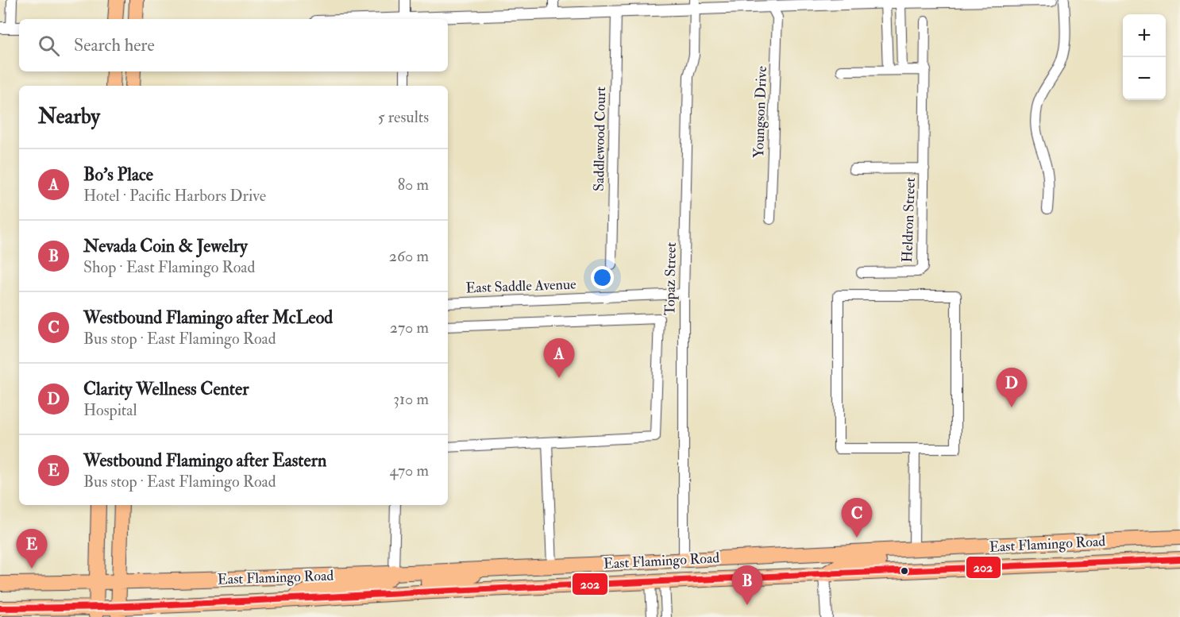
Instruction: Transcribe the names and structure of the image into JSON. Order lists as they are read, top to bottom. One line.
{"streets":{"main road":["East Flamingo Road"],"street":["Youngson Drive","Saddlewood Court","Heldron Street","Topaz Street","East Saddle Avenue"]},"crossings":[["Topaz Street","East Saddle Avenue"],["Topaz Street","East Flamingo Road"]],"lines":["transit line 202"],"page":{"map_buttons":["+","−"],"search":"Search here","heading":["Nearby","5 results"],"list":[{"mark":"A","name":"Bo's Place","note":"Hotel · Pacific Harbors Drive","value":"80 m"},{"mark":"B","name":"Nevada Coin & Jewelry","note":"Shop · East Flamingo Road","value":"260 m"},{"mark":"C","name":"Westbound Flamingo after McLeod","note":"Bus stop · East Flamingo Road","value":"270 m"},{"mark":"D","name":"Clarity Wellness Center","note":"Hospital","value":"310 m"},{"mark":"E","name":"Westbound Flamingo after Eastern","note":"Bus stop · East Flamingo Road","value":"470 m"}],"pins":["A","D","C","E","B"]}}
